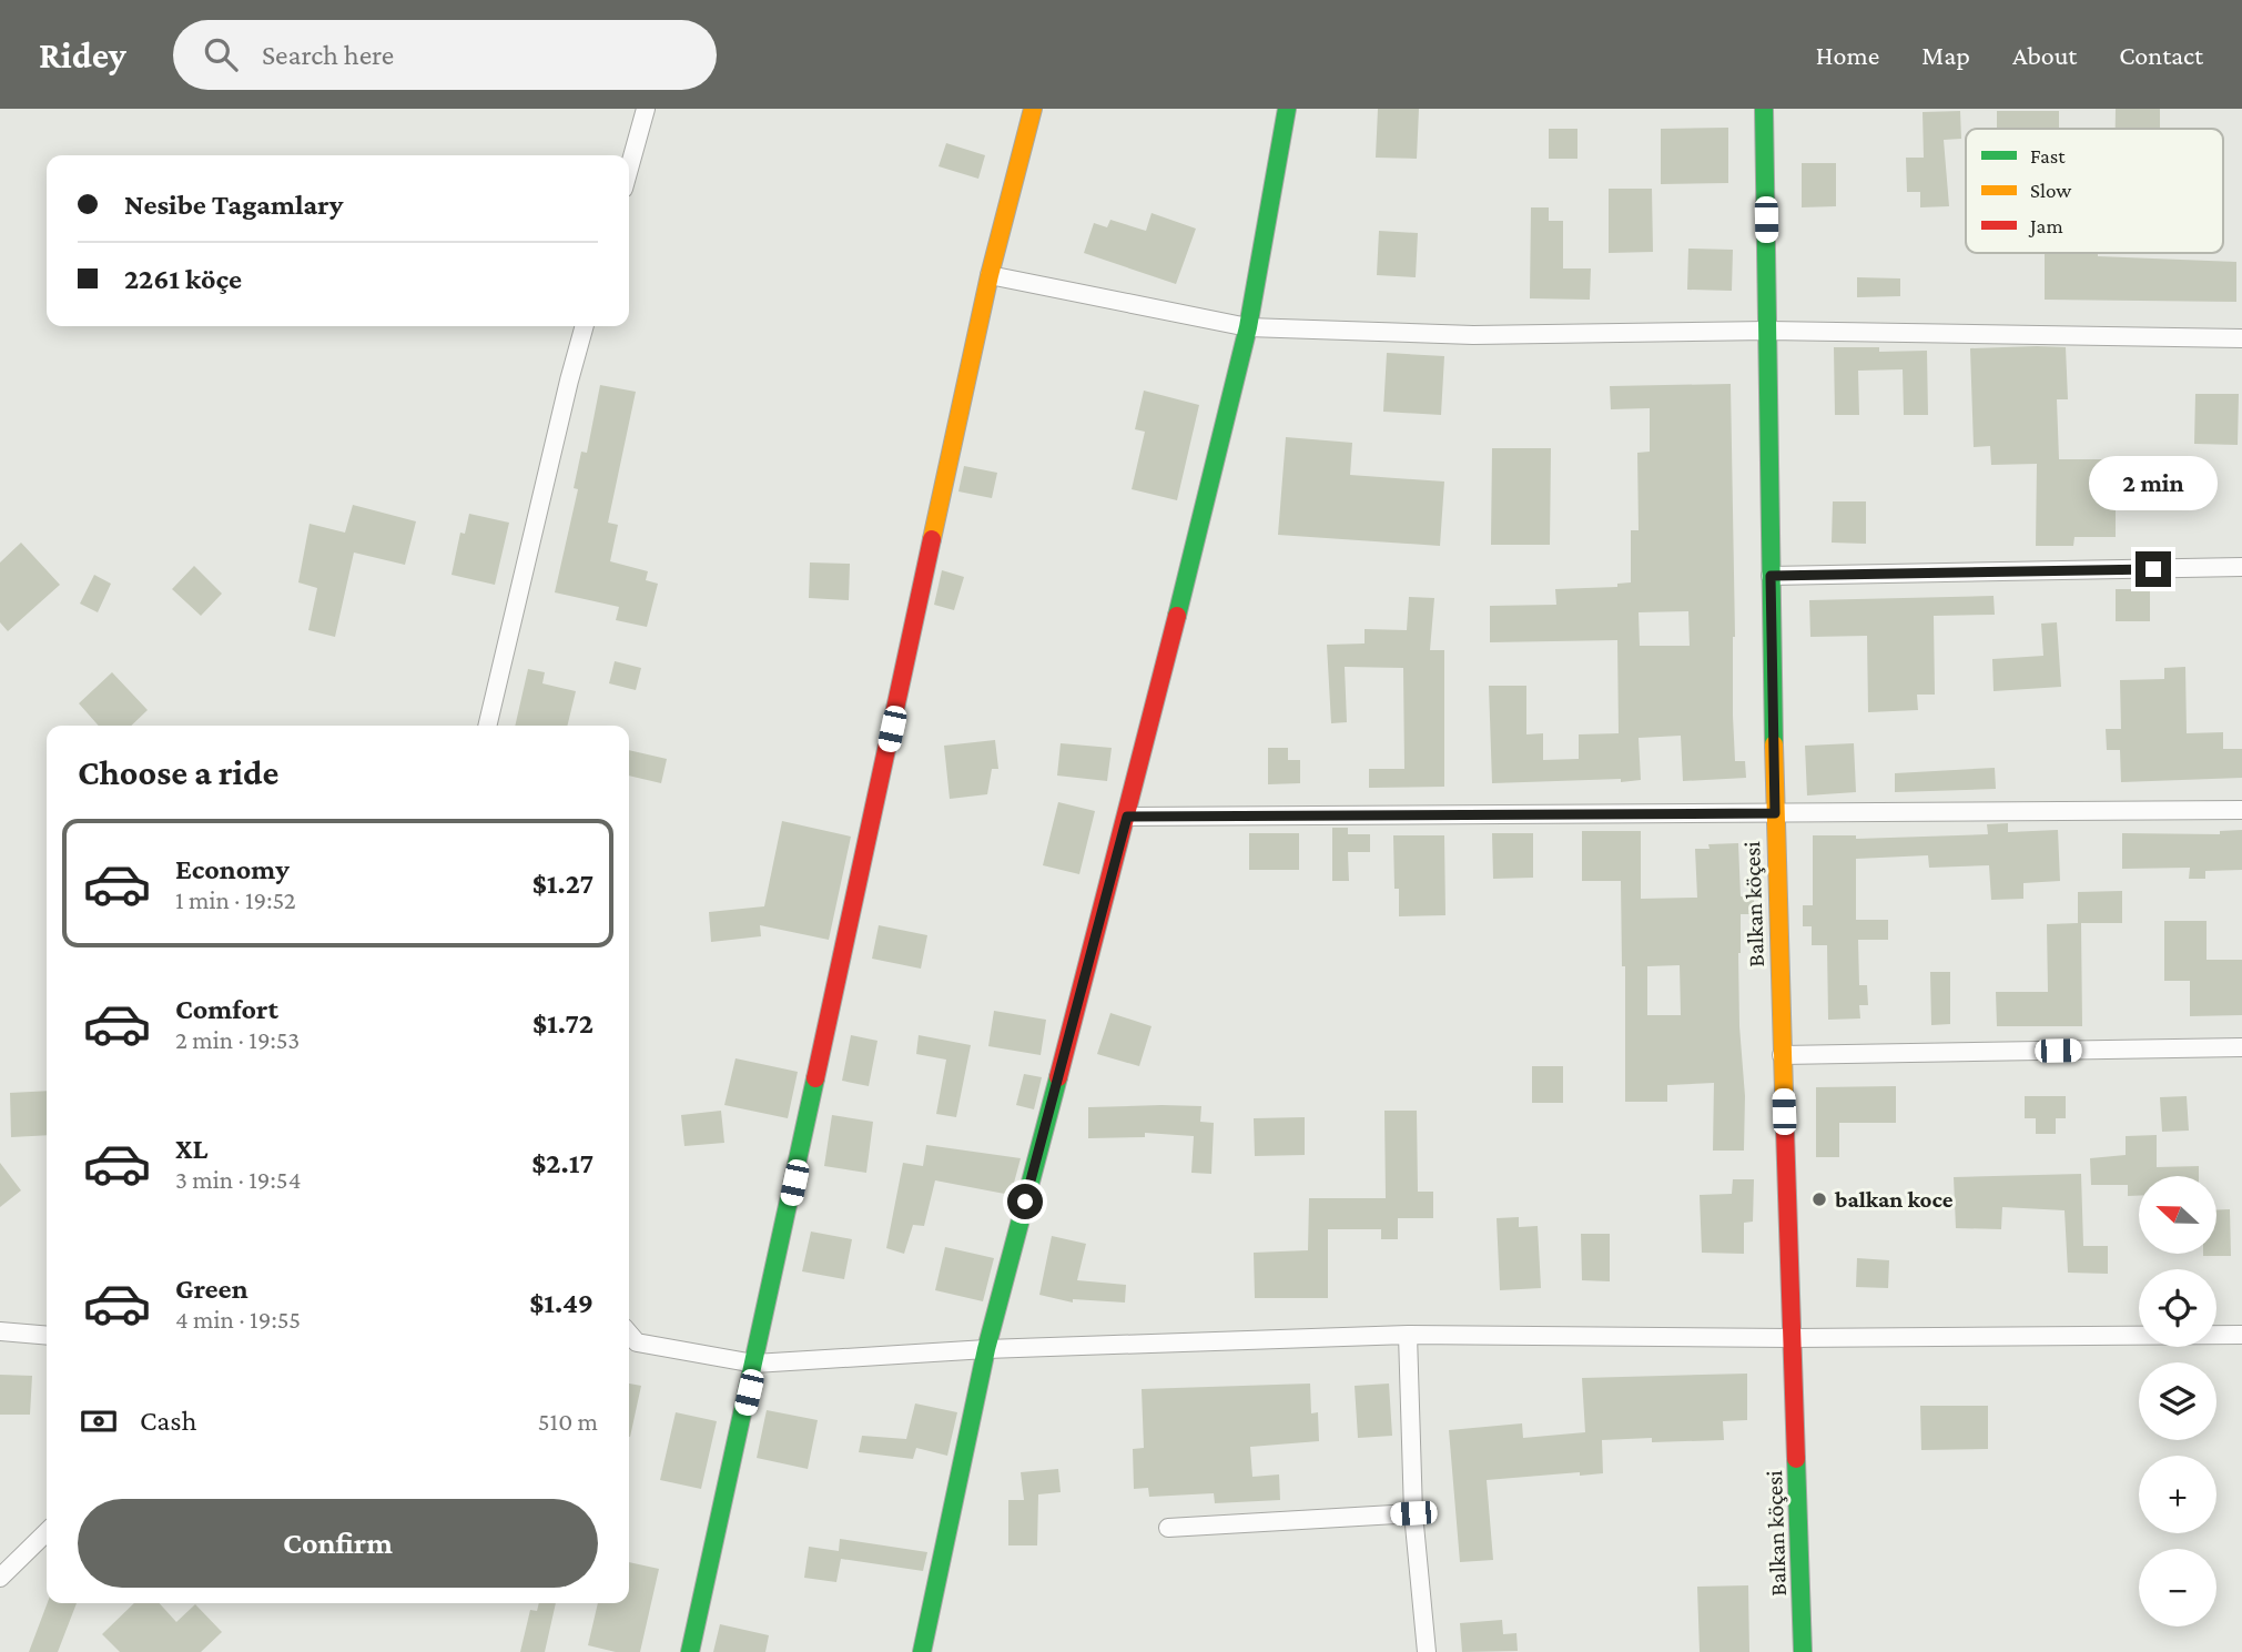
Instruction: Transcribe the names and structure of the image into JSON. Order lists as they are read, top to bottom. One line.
{"streets":{"street":["Balkan köçesi"]},"places":["balkan koce"],"legend":["Fast","Slow","Jam"],"north":"left","page":{"header":"Ridey","search":"Search here","nav":["Home","Map","About","Contact"],"banner":["Nesibe Tagamlary","2261 köçe"],"bubble":"2 min","heading":"Choose a ride","list":[{"name":"Economy","note":"1 min · 19:52","value":"$1.27"},{"name":"Comfort","note":"2 min · 19:53","value":"$1.72"},{"name":"XL","note":"3 min · 19:54","value":"$2.17"},{"name":"Green","note":"4 min · 19:55","value":"$1.49"}],"map_buttons":["+","−"],"pay":["Cash","510 m"],"buttons":"Confirm"}}
